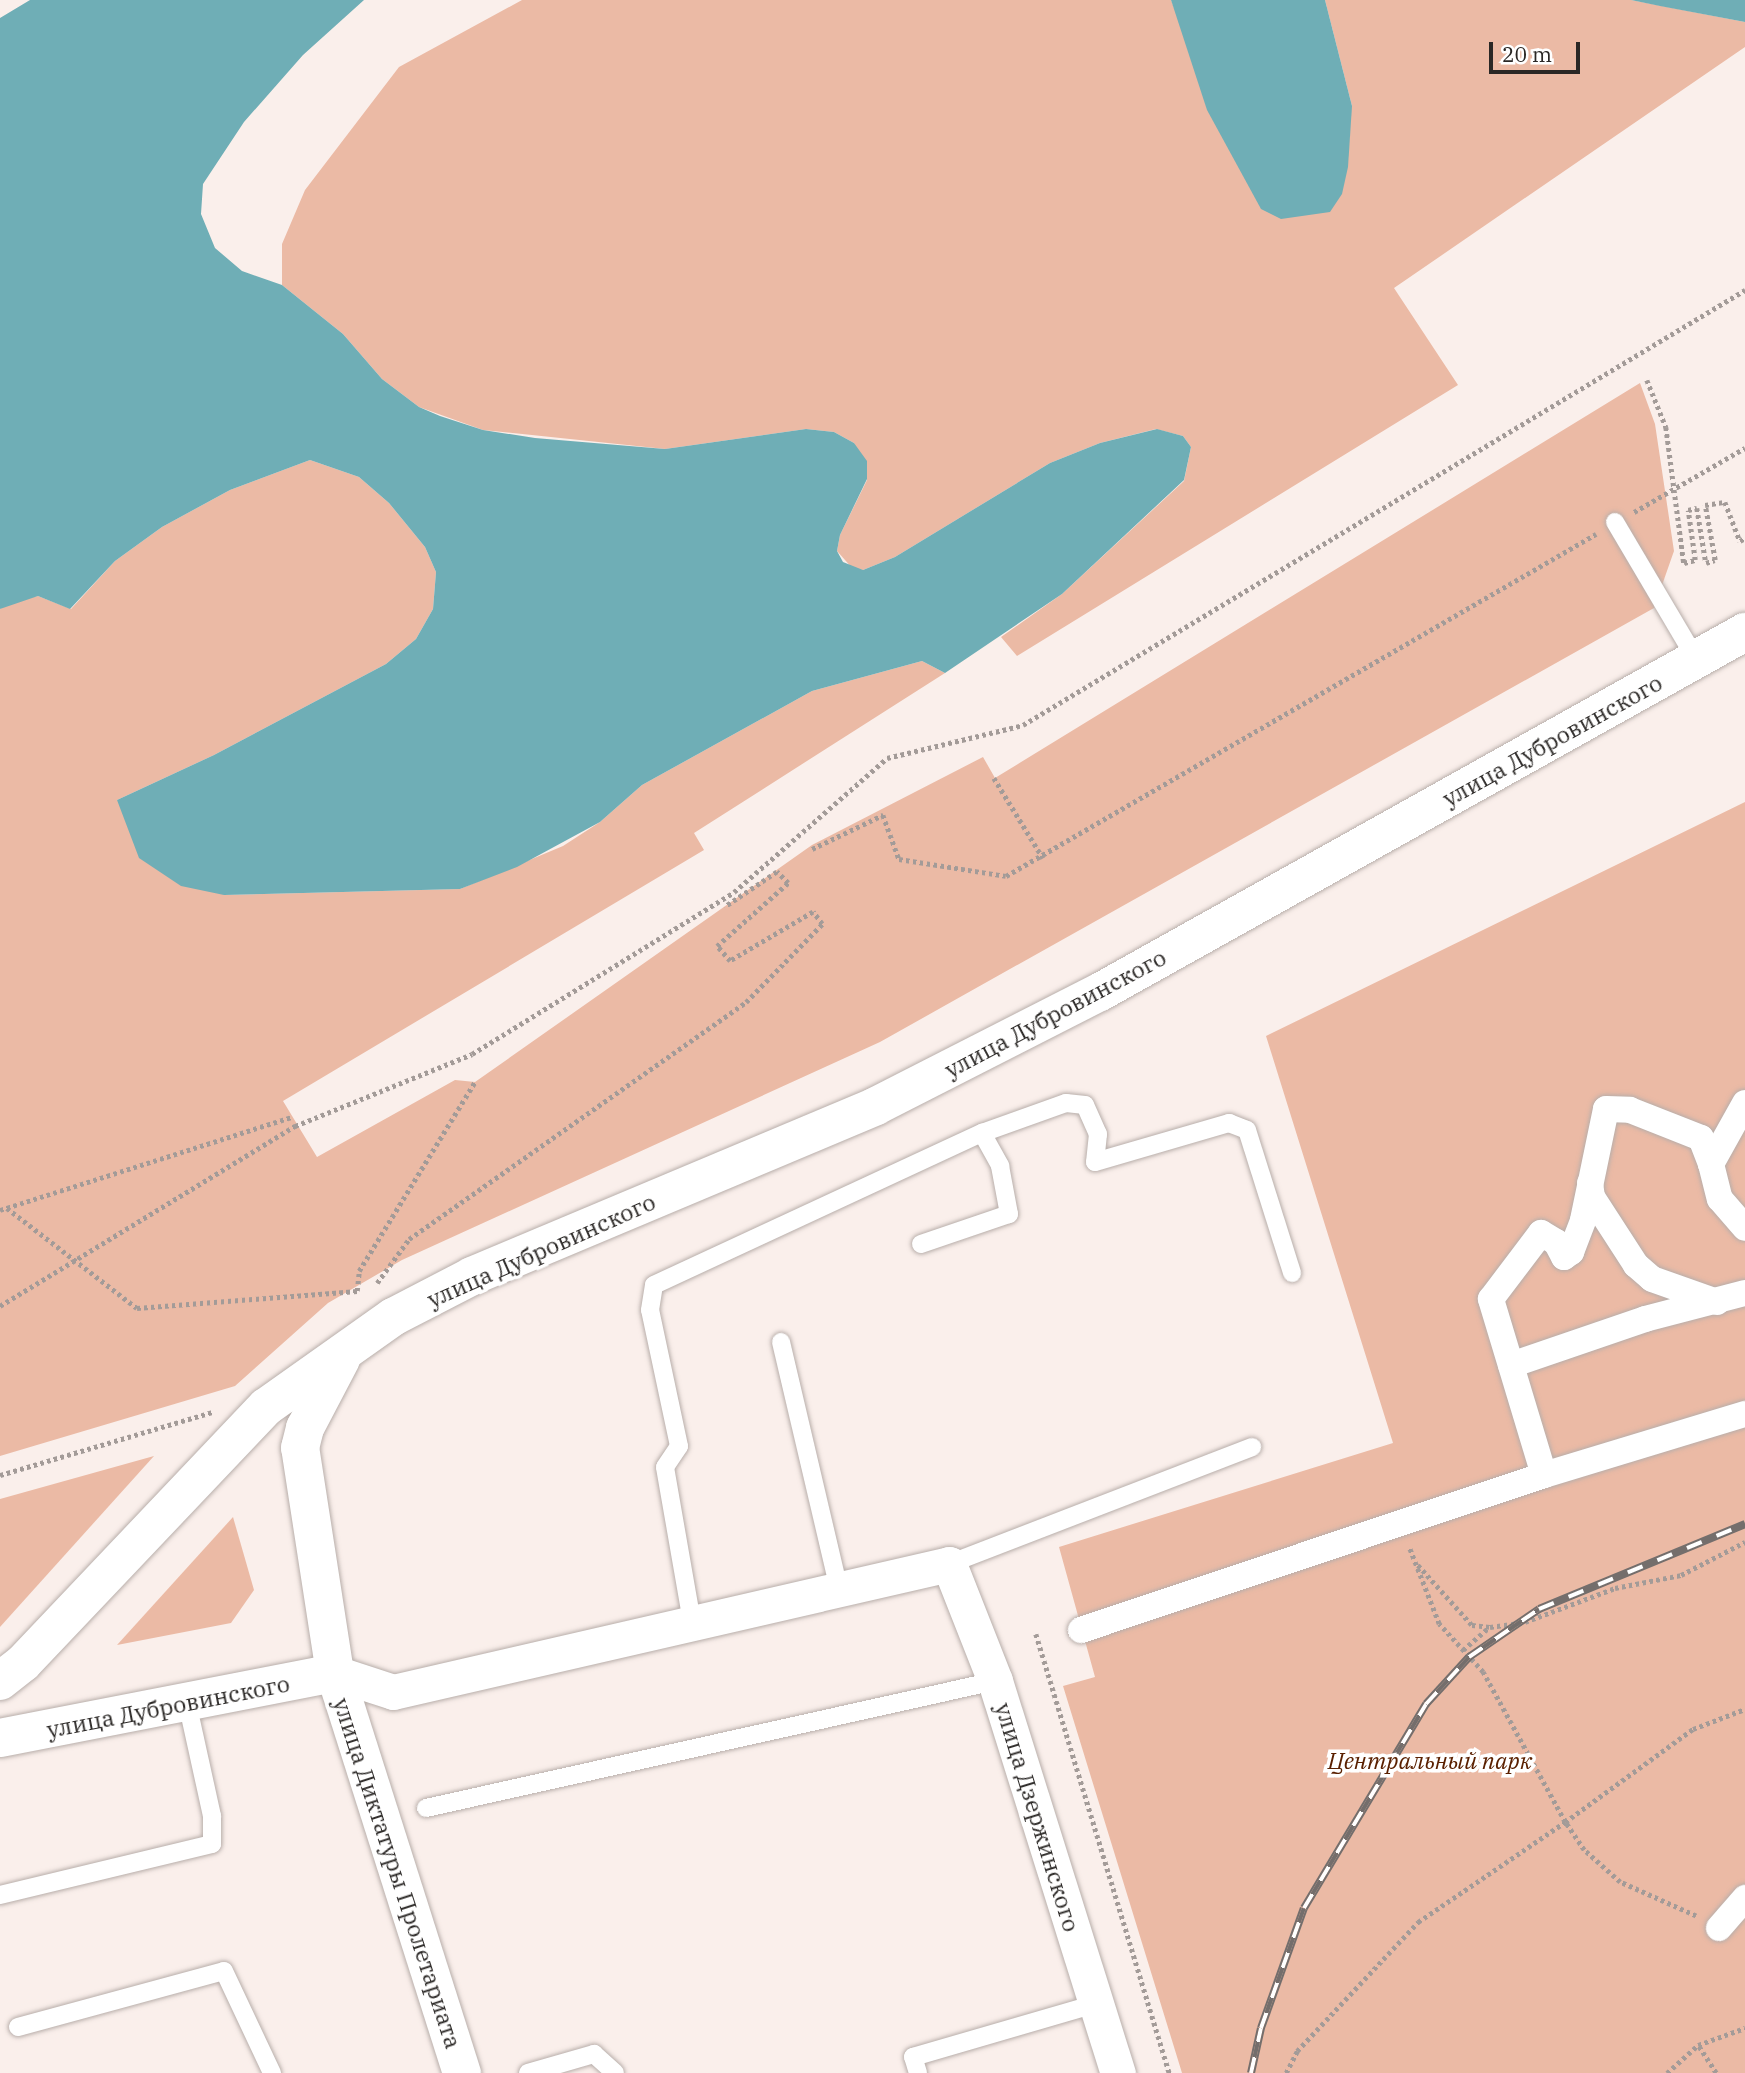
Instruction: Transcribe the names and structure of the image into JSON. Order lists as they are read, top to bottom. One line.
{"streets":{"main road":["улица Дубровинского","улица Диктатуры Пролетариата"],"street":["улица Дзержинского"]},"crossings":[["улица Дубровинского","улица Дзержинского"],["улица Дубровинского","улица Диктатуры Пролетариата"]],"parks":["Центральный парк"],"scale_bar":"20 m"}
